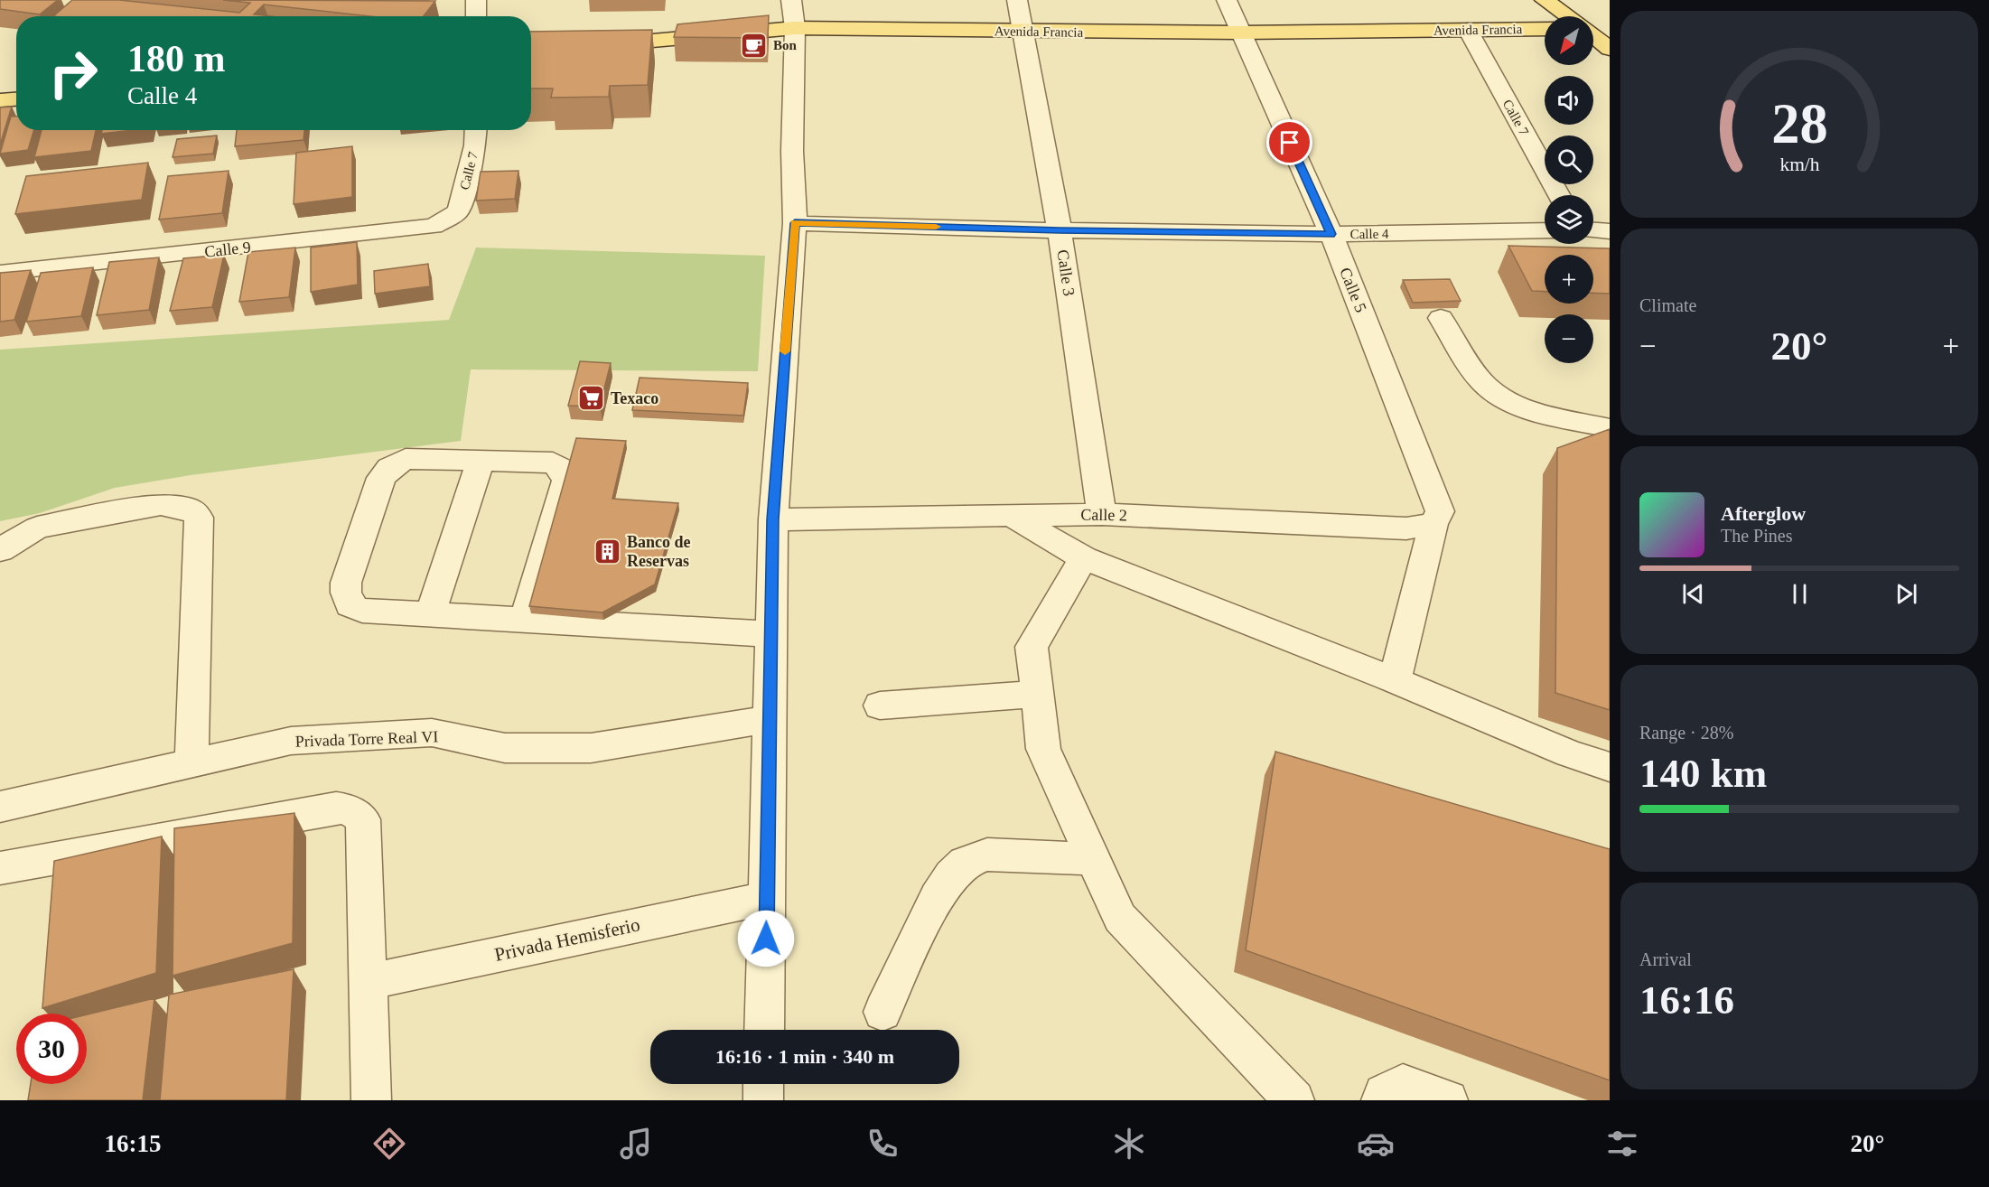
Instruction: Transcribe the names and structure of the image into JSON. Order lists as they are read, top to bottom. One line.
{"streets":{"main road":["Avenida Francia"],"street":["Calle 7","Calle 4","Calle 9","Calle 3","Calle 5","Calle 2","Privada Torre Real VI","Privada Hemisferio"]},"crossings":[["Avenida Francia","Calle 7"],["Avenida Francia","Calle 3"],["Avenida Francia","Calle 5"],["Calle 7","Calle 9"],["Calle 4","Calle 3"],["Calle 4","Calle 5"],["Calle 3","Calle 2"],["Calle 5","Calle 2"]],"places":{"cafe":["Bon"],"supermarket":["Texaco"],"building":["Banco de Reservas"]},"north":"bottom left","page":{"map_buttons":["+","−"],"turn":["180 m","Calle 4"],"tile":["Climate",["Range · 28%","140 km"],["Arrival","16:16"]],"heat":["−","20°","+"],"song":["Afterglow","The Pines"],"limit":"30","trip":"16:16 · 1 min · 340 m","tabs":["16:15","20°"],"gauge":["28","km/h"]}}
